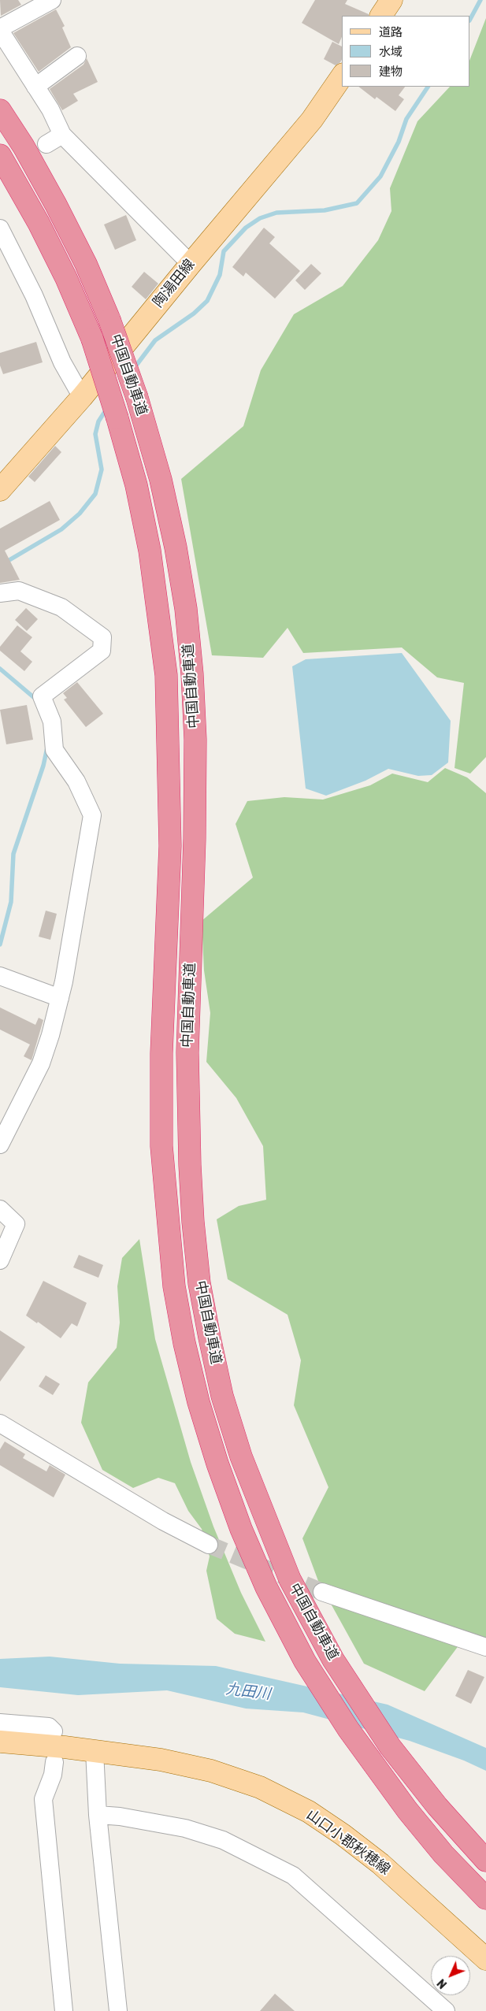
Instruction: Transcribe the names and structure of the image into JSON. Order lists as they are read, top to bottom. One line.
{"streets":{"highway":["中国自動車道"],"main road":["陶湯田線","山口小郡秋穂線"]},"water":["九田川"],"legend":["道路","水域","建物"],"north":"bottom left"}
